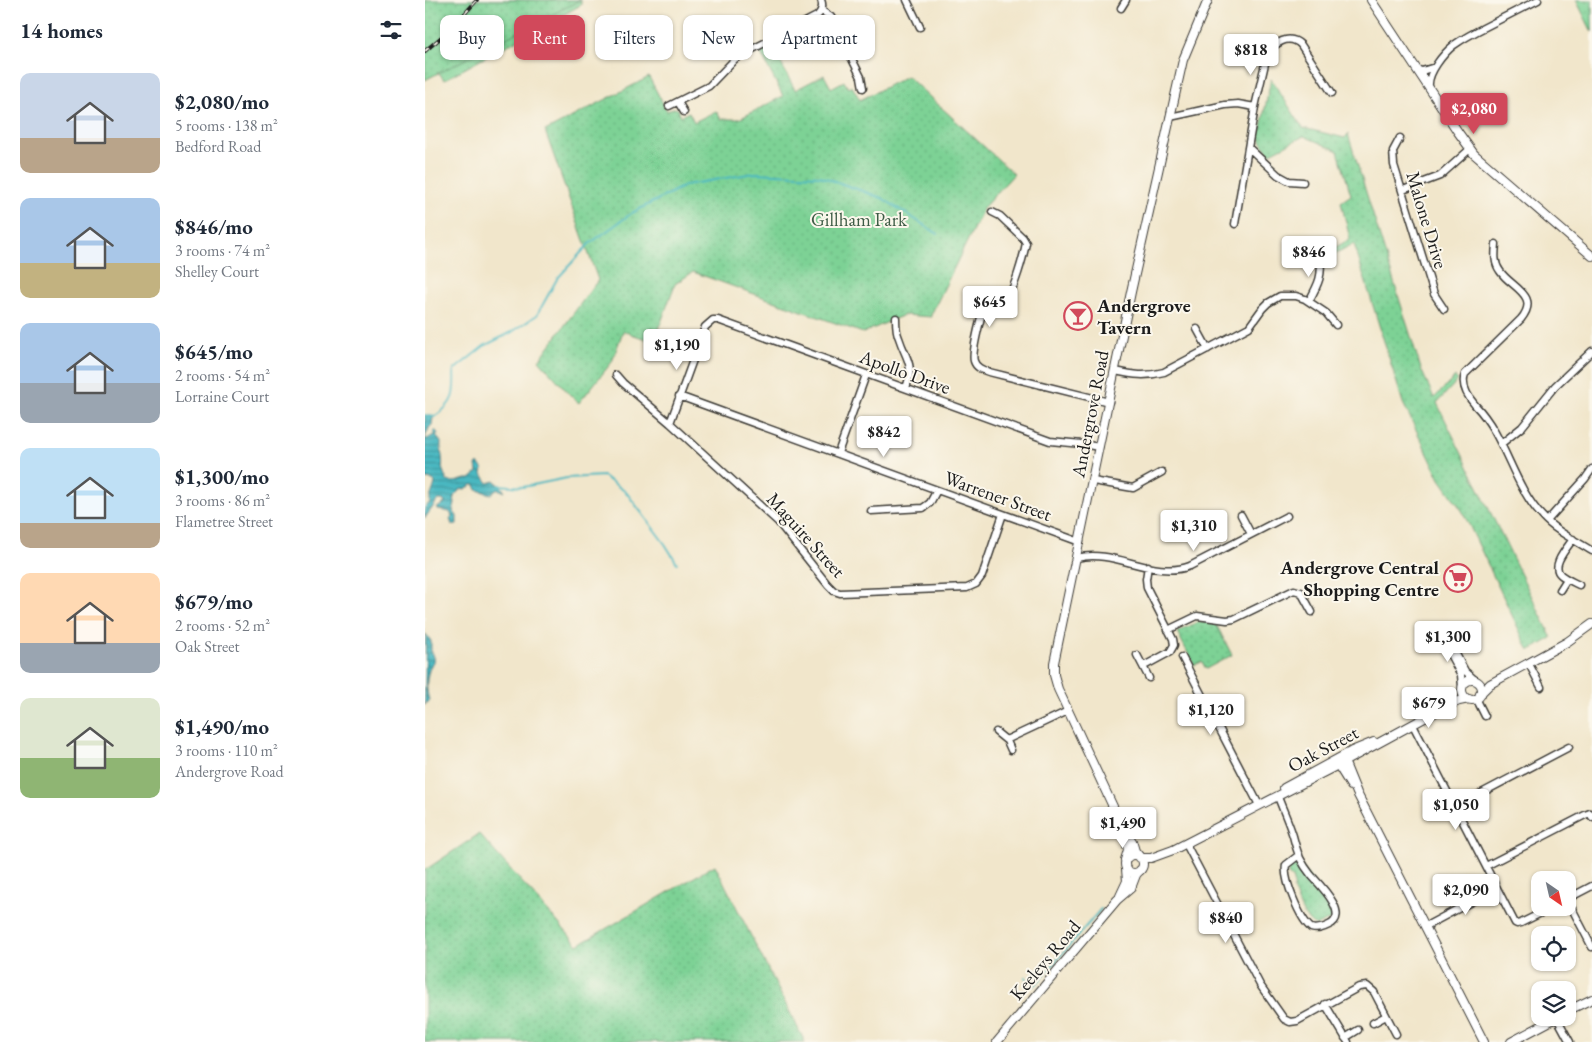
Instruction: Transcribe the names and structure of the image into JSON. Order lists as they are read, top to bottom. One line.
{"streets":{"street":["Malone Drive","Apollo Drive","Andergrove Road","Warrener Street","Maguire Street","Oak Street","Keeleys Road"]},"crossings":[["Apollo Drive","Andergrove Road"],["Andergrove Road","Warrener Street"],["Andergrove Road","Oak Street"],["Andergrove Road","Keeleys Road"],["Warrener Street","Maguire Street"],["Oak Street","Keeleys Road"]],"parks":["Gillham Park"],"places":{"bar":["Andergrove Tavern"],"supermarket":["Andergrove Central Shopping Centre"]},"north":"bottom right","page":{"heading":"14 homes","chip":["Buy","Rent","Filters","New","Apartment"],"price":["$818","$2,080","$846","$645","$1,190","$842","$1,310","$1,300","$679","$1,120","$1,050","$1,490","$2,090","$840"],"list":[{"name":"$2,080/mo","note":"5 rooms · 138 m² · Bedford Road"},{"name":"$846/mo","note":"3 rooms · 74 m² · Shelley Court"},{"name":"$645/mo","note":"2 rooms · 54 m² · Lorraine Court"},{"name":"$1,300/mo","note":"3 rooms · 86 m² · Flametree Street"},{"name":"$679/mo","note":"2 rooms · 52 m² · Oak Street"},{"name":"$1,490/mo","note":"3 rooms · 110 m² · Andergrove Road"}]}}
